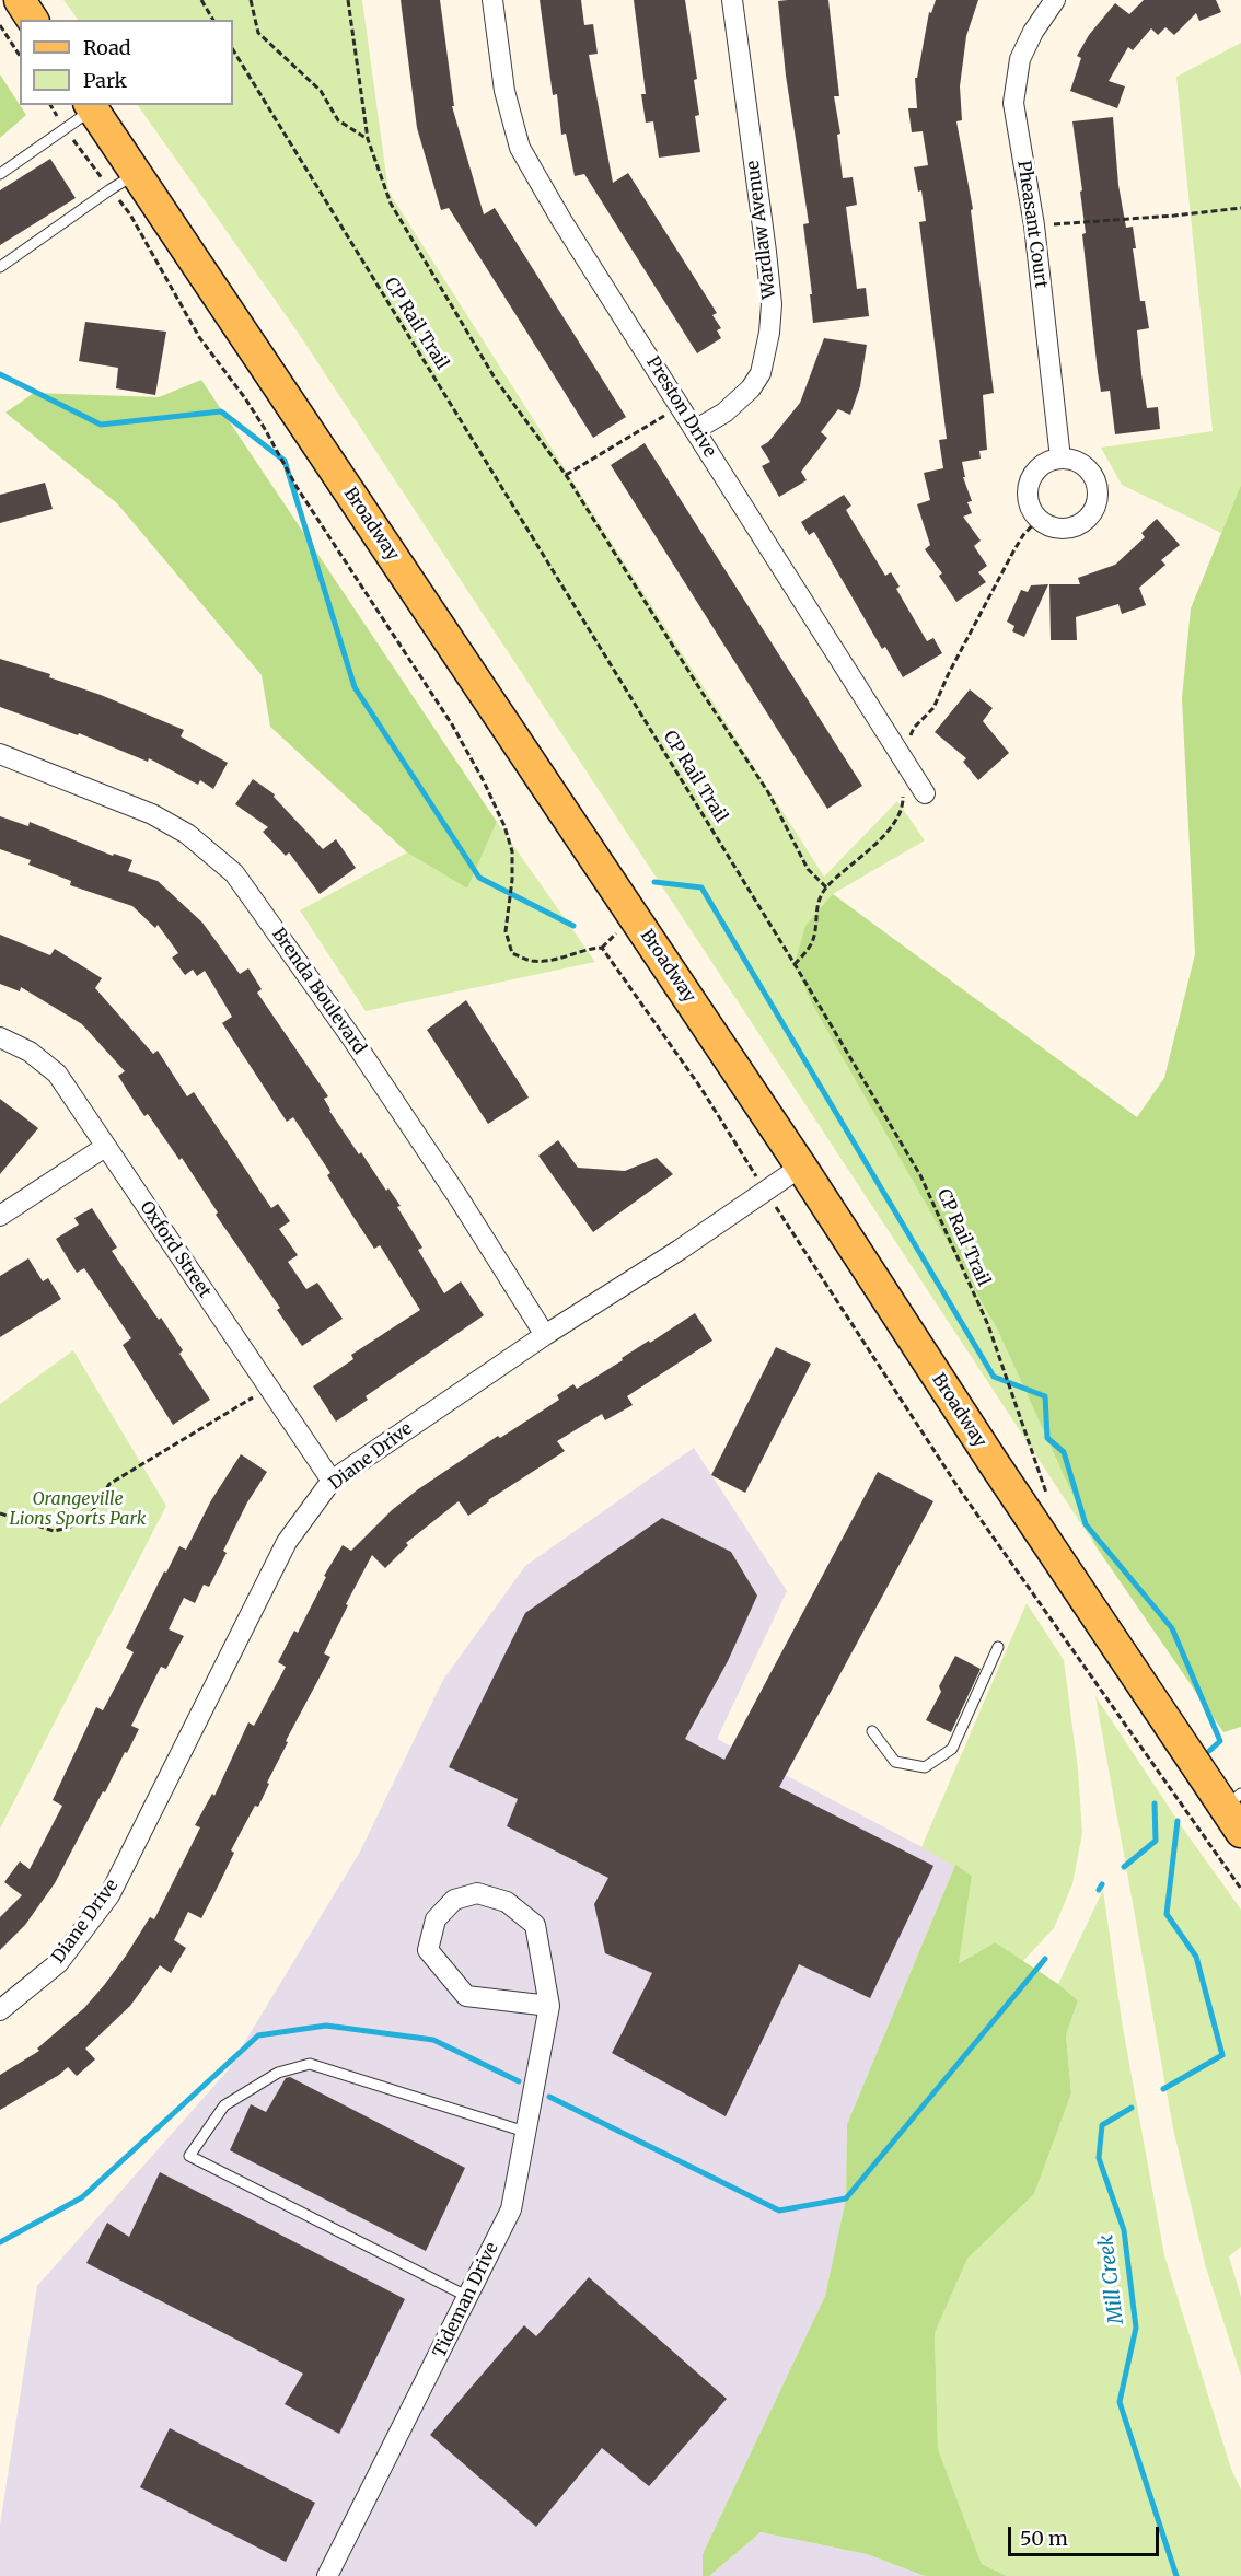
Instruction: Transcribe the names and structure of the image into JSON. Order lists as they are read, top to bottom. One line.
{"streets":{"main road":["Broadway"],"street":["Pheasant Court","Wardlaw Avenue","Preston Drive","Brenda Boulevard","Oxford Street","Diane Drive","Tideman Drive"],"path":["CP Rail Trail"]},"crossings":[["Wardlaw Avenue","Preston Drive"],["Broadway","Diane Drive"],["Brenda Boulevard","Diane Drive"],["Oxford Street","Diane Drive"]],"water":["Mill Creek"],"parks":["Orangeville Lions Sports Park"],"legend":["Road","Park"],"scale_bar":"50 m"}
